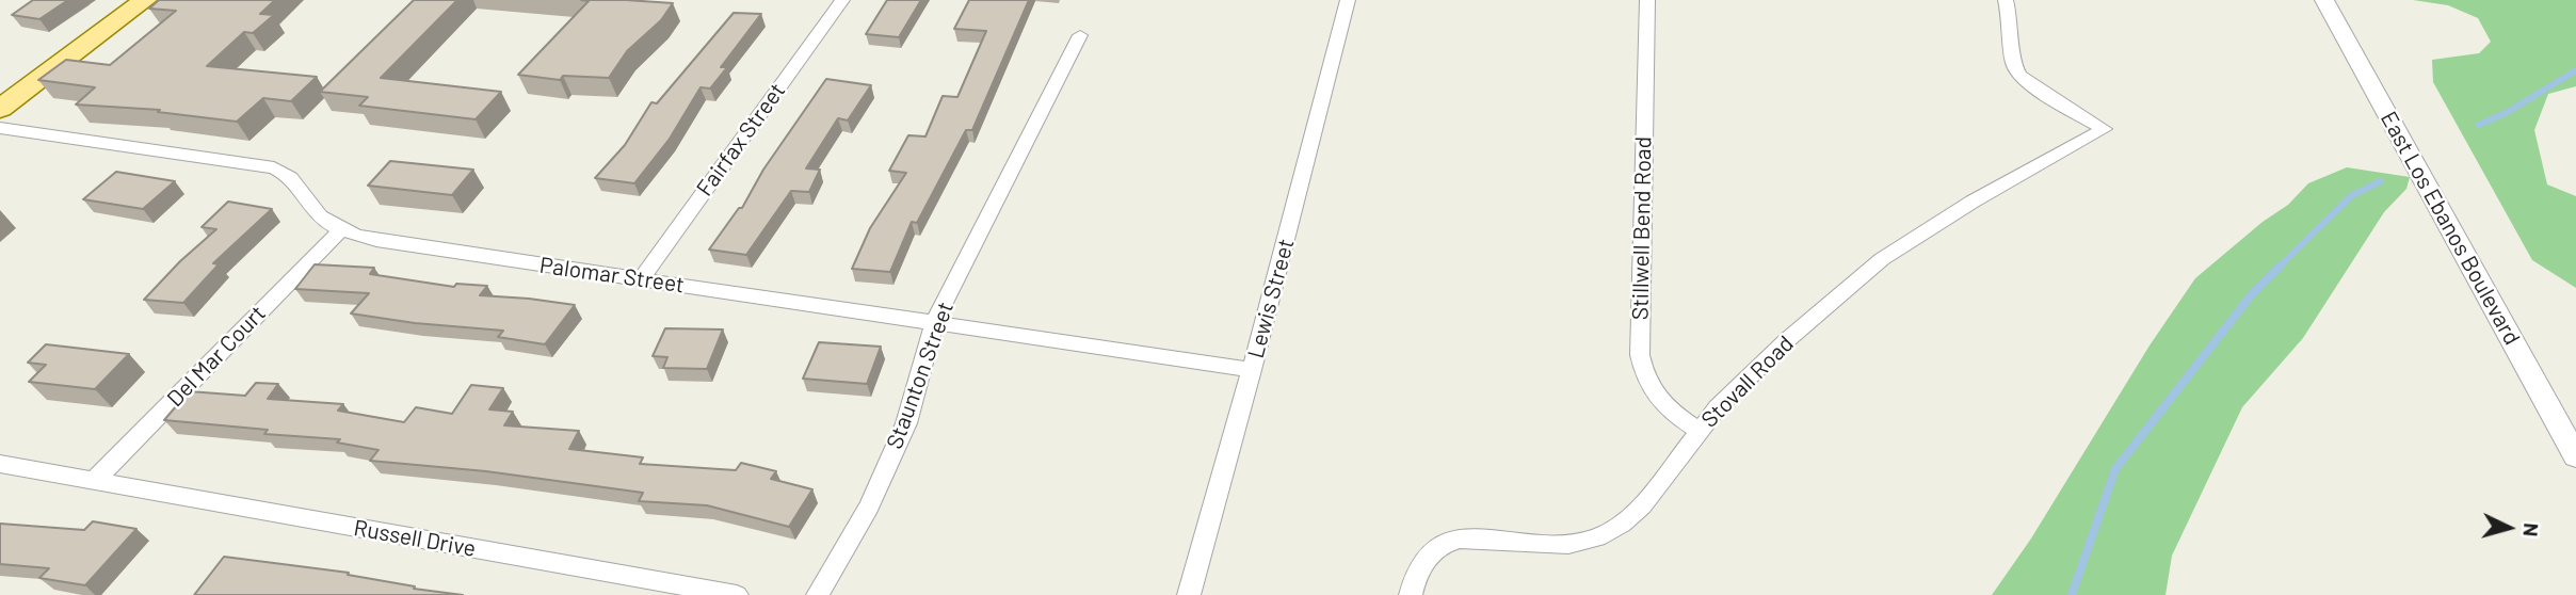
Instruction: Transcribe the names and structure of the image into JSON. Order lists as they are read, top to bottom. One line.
{"streets":{"street":["Fairfax Street","Stillwell Bend Road","East Los Ebanos Boulevard","Palomar Street","Lewis Street","Del Mar Court","Staunton Street","Stovall Road","Russell Drive"]},"crossings":[["Fairfax Street","Palomar Street"],["Stillwell Bend Road","Stovall Road"],["Palomar Street","Lewis Street"],["Palomar Street","Del Mar Court"],["Palomar Street","Staunton Street"],["Del Mar Court","Russell Drive"]],"north":"right"}
